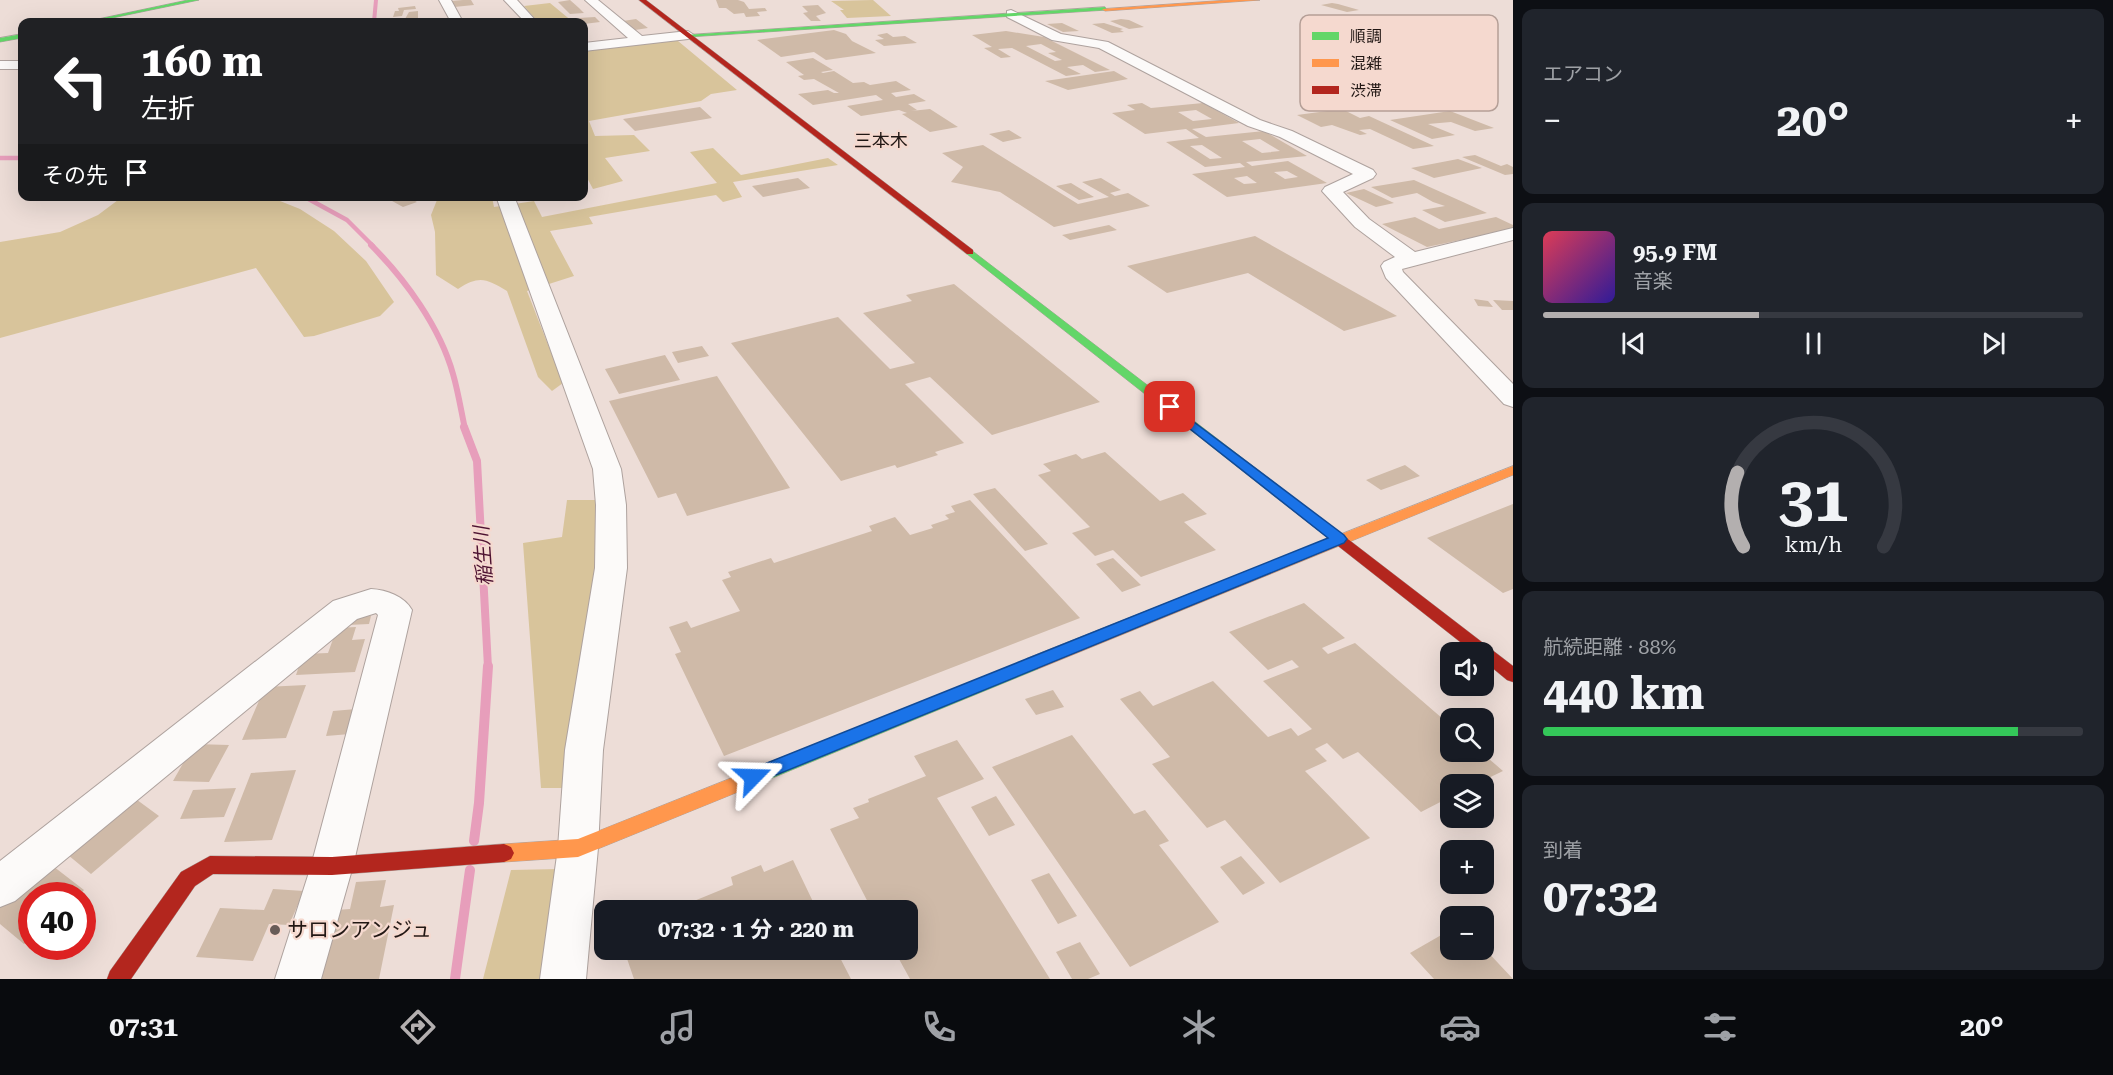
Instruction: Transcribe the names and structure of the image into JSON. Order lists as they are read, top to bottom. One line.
{"districts":["三本木"],"water":["稲生川"],"places":["サロンアンジュ"],"legend":["順調","混雑","渋滞"],"page":{"tile":["エアコン",["航続距離 · 88%","440 km"],["到着","07:32"]],"turn":["160 m","左折"],"heat":["−","20°","+"],"then":"その先","song":["95.9 FM","音楽"],"map_buttons":["+","−"],"limit":"40","trip":"07:32 · 1 分 · 220 m","tabs":["07:31","20°"],"gauge":["31","km/h"]}}
